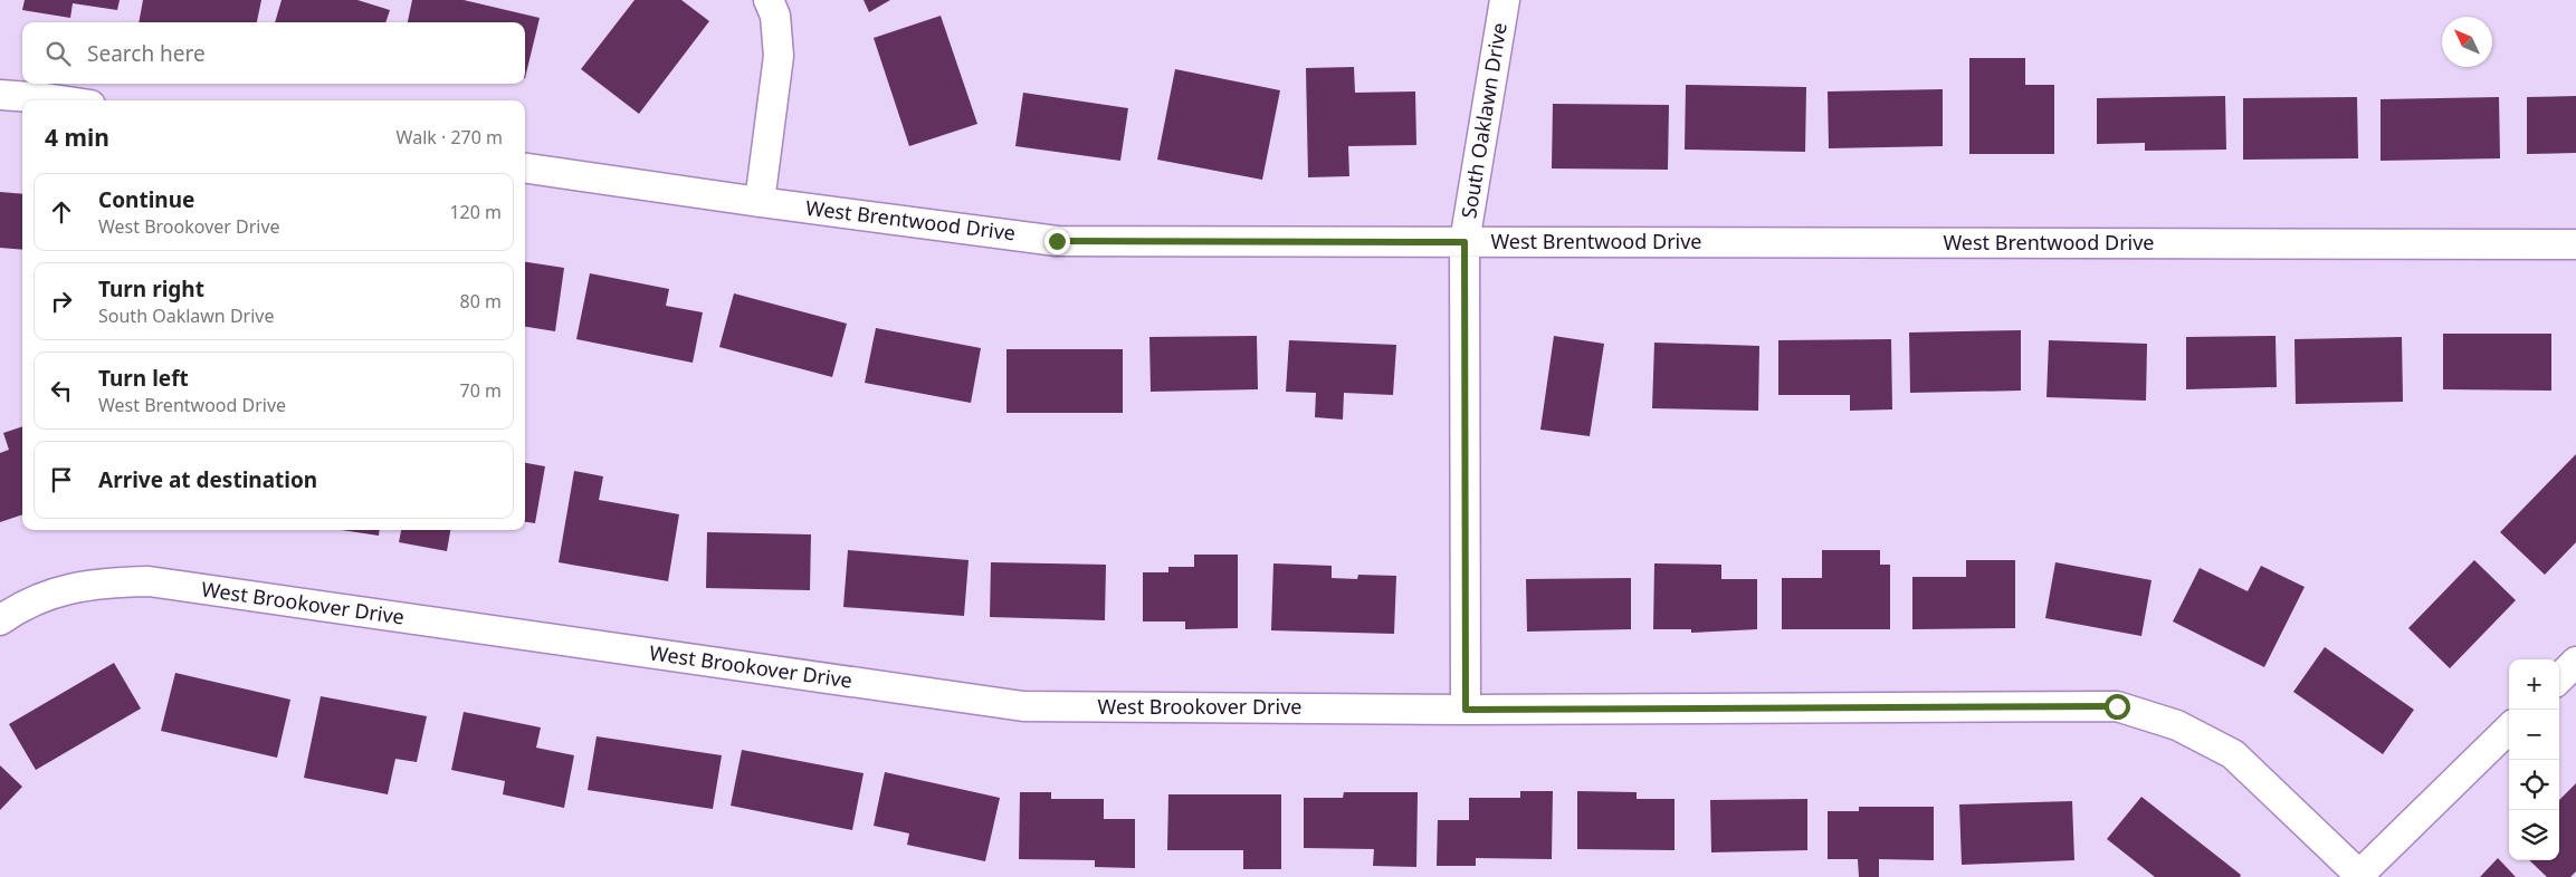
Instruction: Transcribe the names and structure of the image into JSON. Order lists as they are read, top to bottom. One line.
{"streets":{"street":["South Oaklawn Drive","West Brentwood Drive","West Brookover Drive"]},"crossings":[["South Oaklawn Drive","West Brentwood Drive"],["South Oaklawn Drive","West Brookover Drive"]],"north":"top left","page":{"search":"Search here","heading":["4 min","Walk · 270 m"],"list":[["Continue","West Brookover Drive","120 m"],["Turn right","South Oaklawn Drive","80 m"],["Turn left","West Brentwood Drive","70 m"],"Arrive at destination"],"map_buttons":["+","−"]}}
